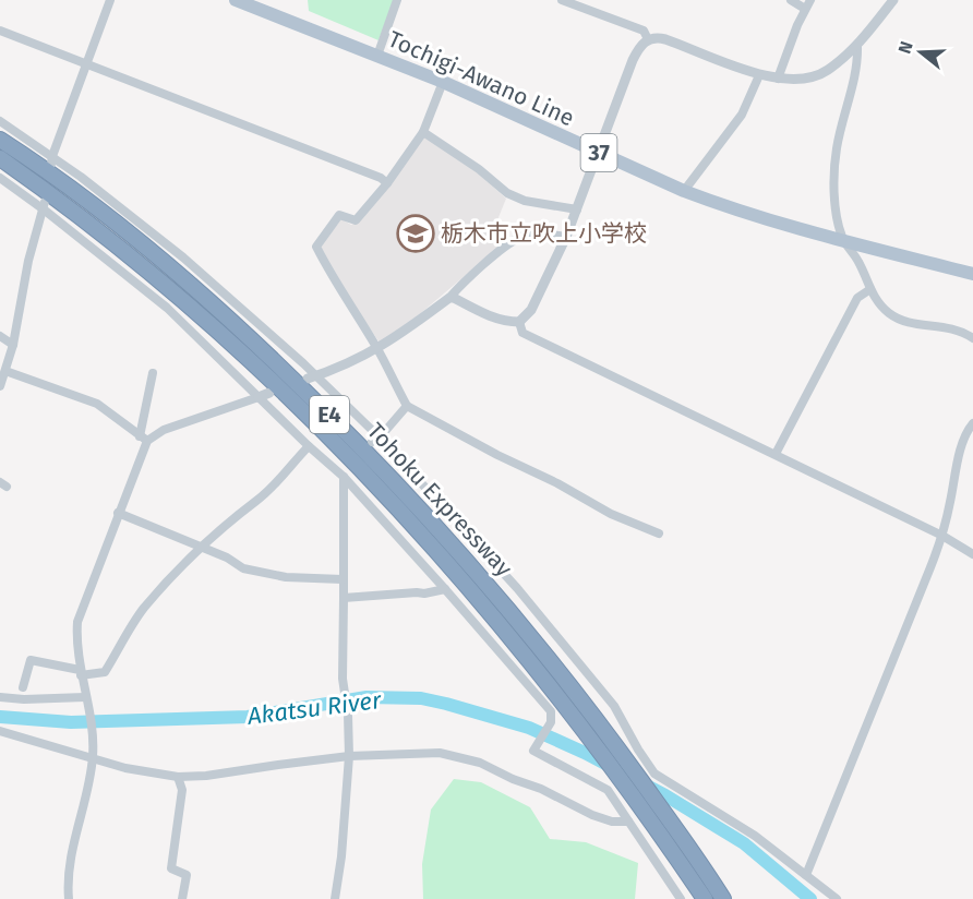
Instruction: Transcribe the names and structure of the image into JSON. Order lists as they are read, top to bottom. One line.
{"streets":{"highway":["E4","Tohoku Expressway"],"main road":["Tochigi-Awano Line","37"]},"water":["Akatsu River"],"places":{"school or university":["栃木市立吹上小学校"]},"north":"left"}
